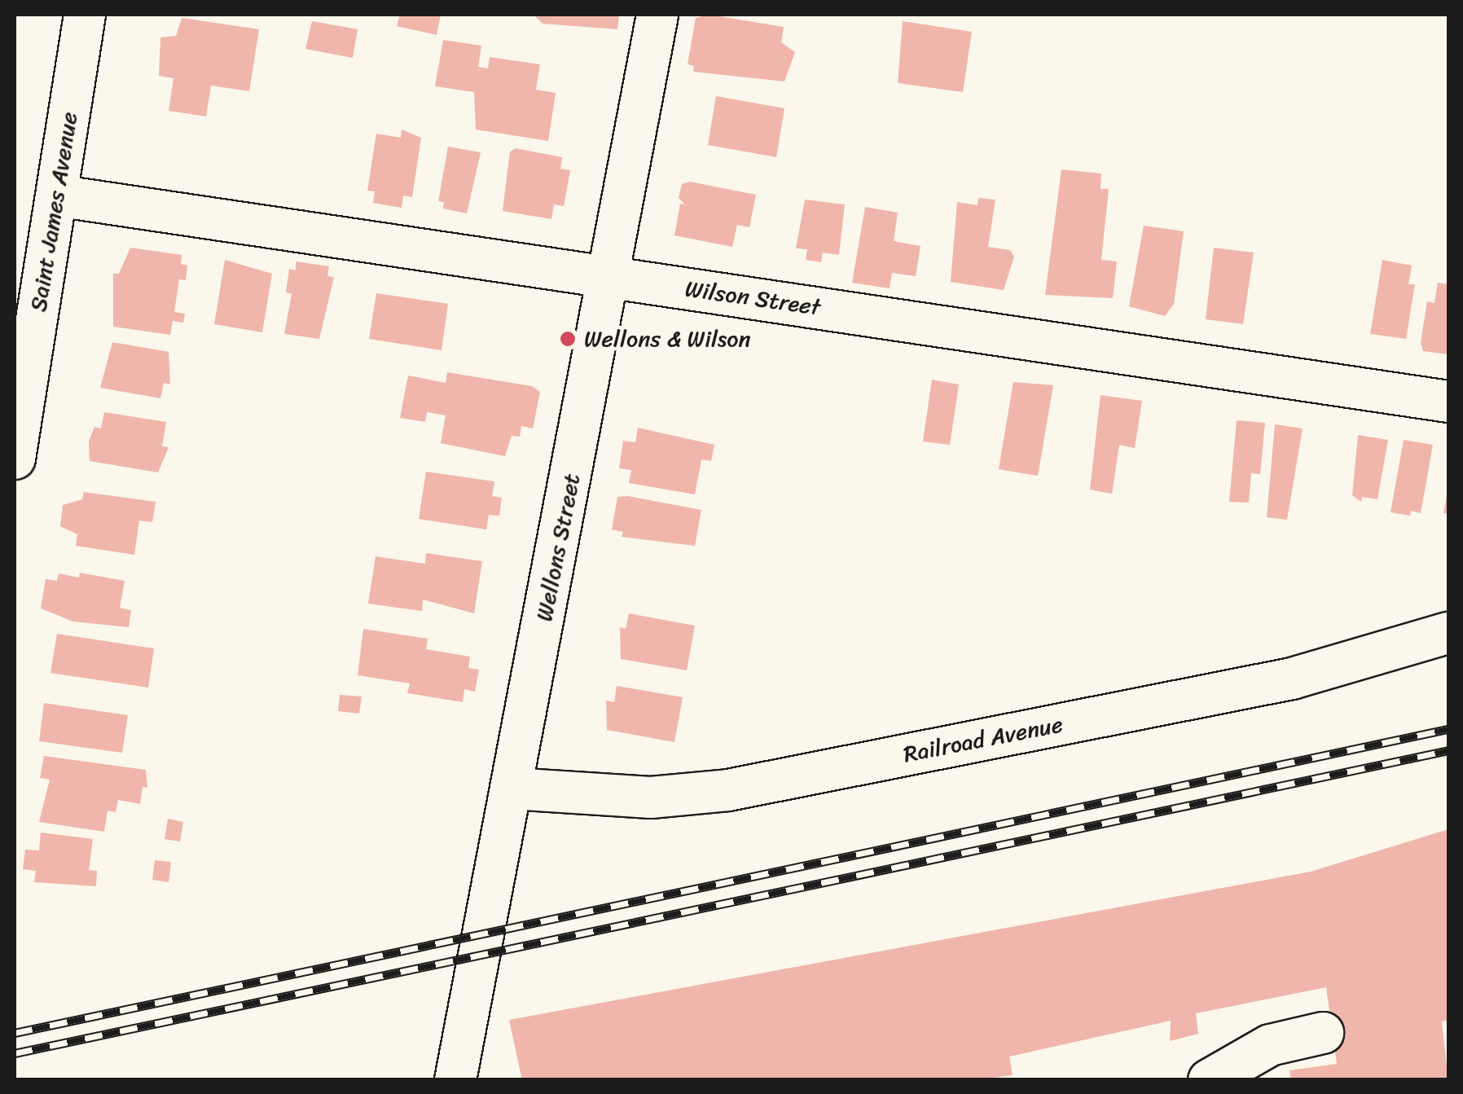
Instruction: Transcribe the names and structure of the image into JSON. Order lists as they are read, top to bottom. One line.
{"streets":{"street":["Saint James Avenue","Wilson Street","Wellons Street","Railroad Avenue"]},"crossings":[["Saint James Avenue","Wilson Street"],["Wilson Street","Wellons Street"],["Wellons Street","Railroad Avenue"]],"places":["Wellons & Wilson"]}
